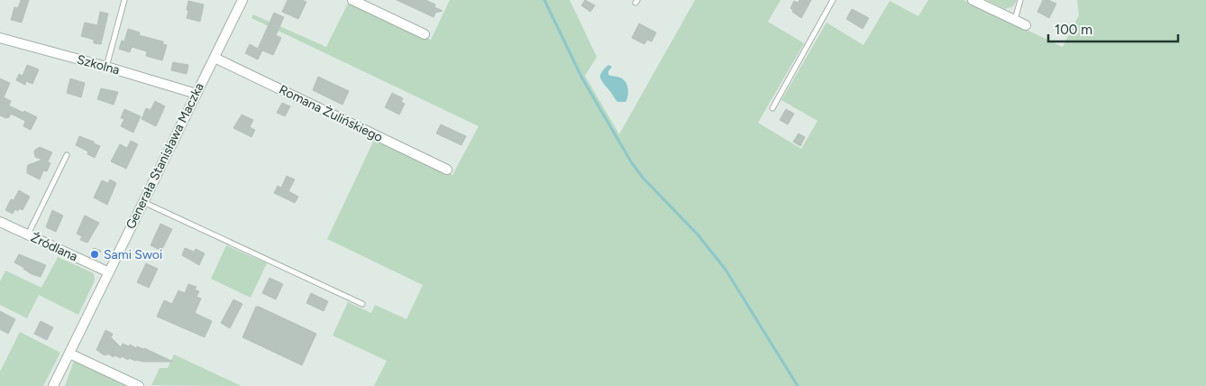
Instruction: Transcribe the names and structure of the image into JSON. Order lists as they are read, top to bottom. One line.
{"streets":{"street":["Szkolna","Romana Żulińskiego","Generała Stanisława Maczka","Źródlana"]},"crossings":[["Szkolna","Generała Stanisława Maczka"],["Romana Żulińskiego","Generała Stanisława Maczka"],["Generała Stanisława Maczka","Źródlana"]],"places":["Sami Swoi"],"scale_bar":"100 m"}
